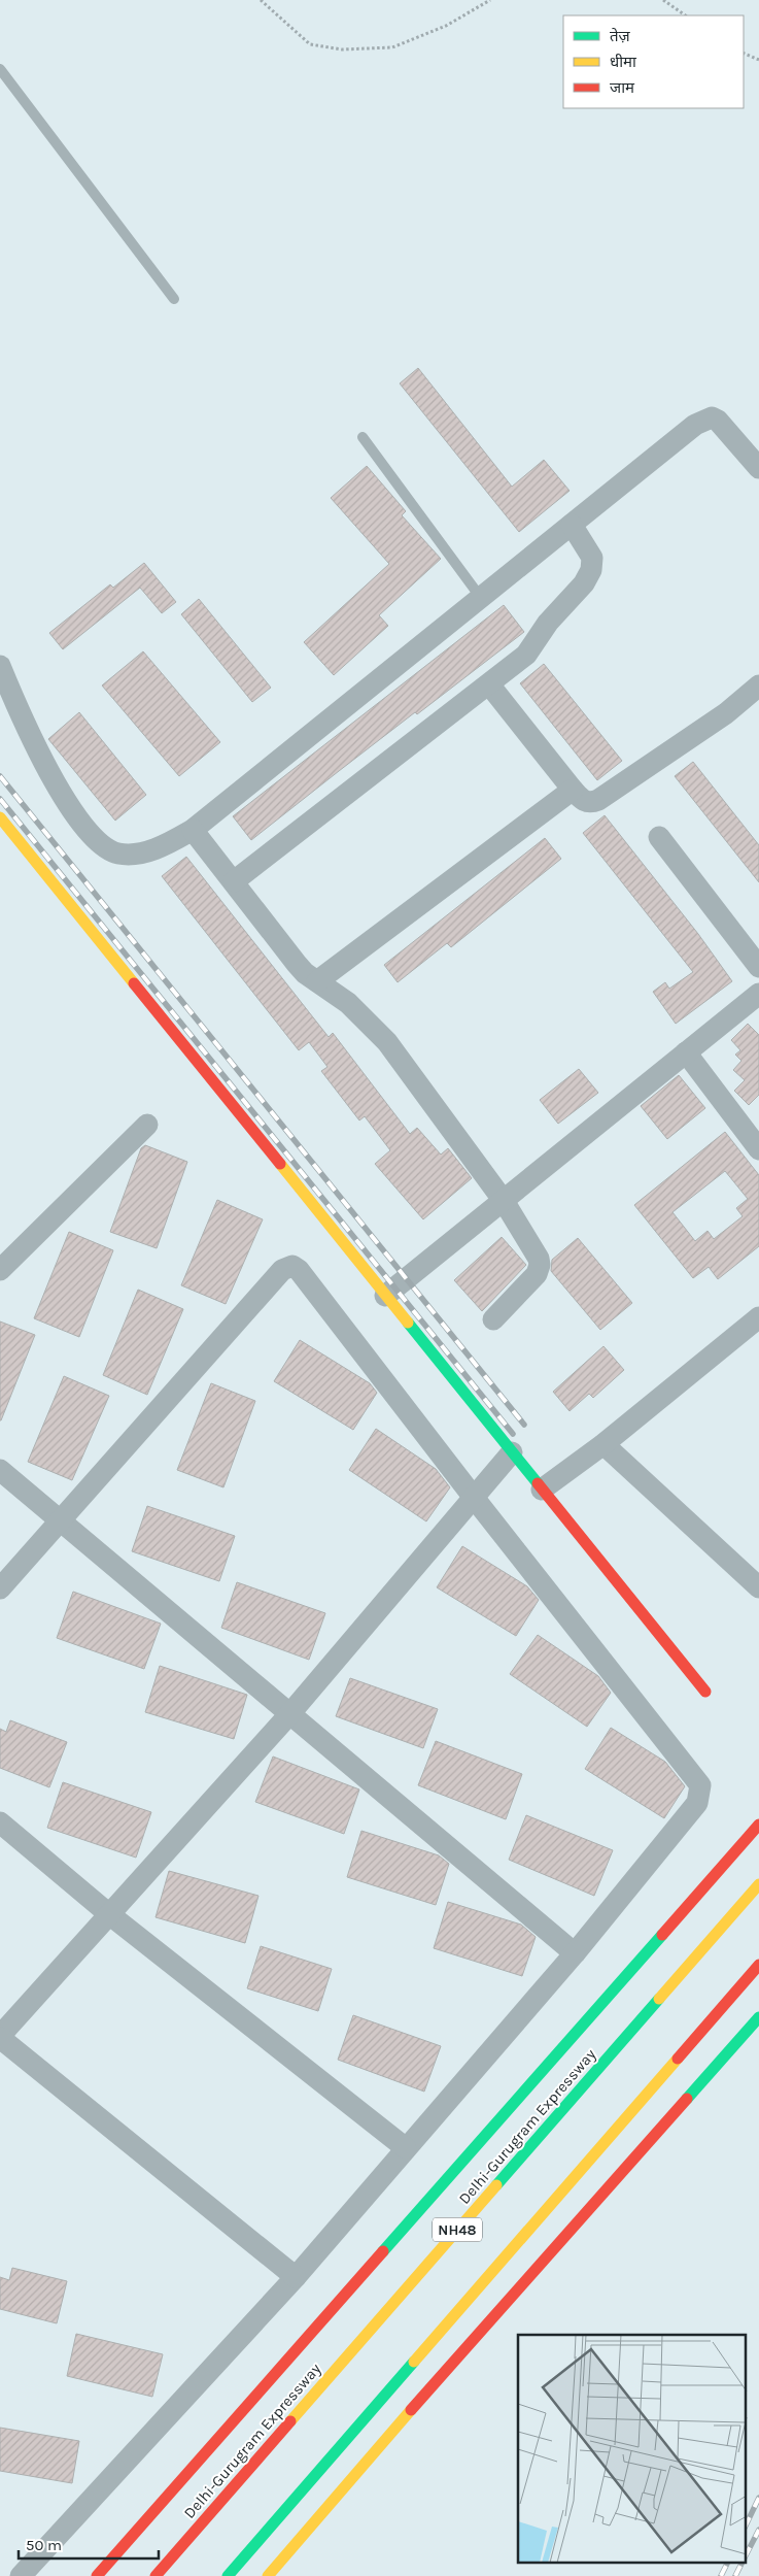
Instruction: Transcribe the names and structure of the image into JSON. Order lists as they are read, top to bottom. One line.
{"streets":{"main road":["Delhi-Gurugram Expressway","NH48"]},"legend":["तेज़","धीमा","जाम"],"scale_bar":"50 m"}
